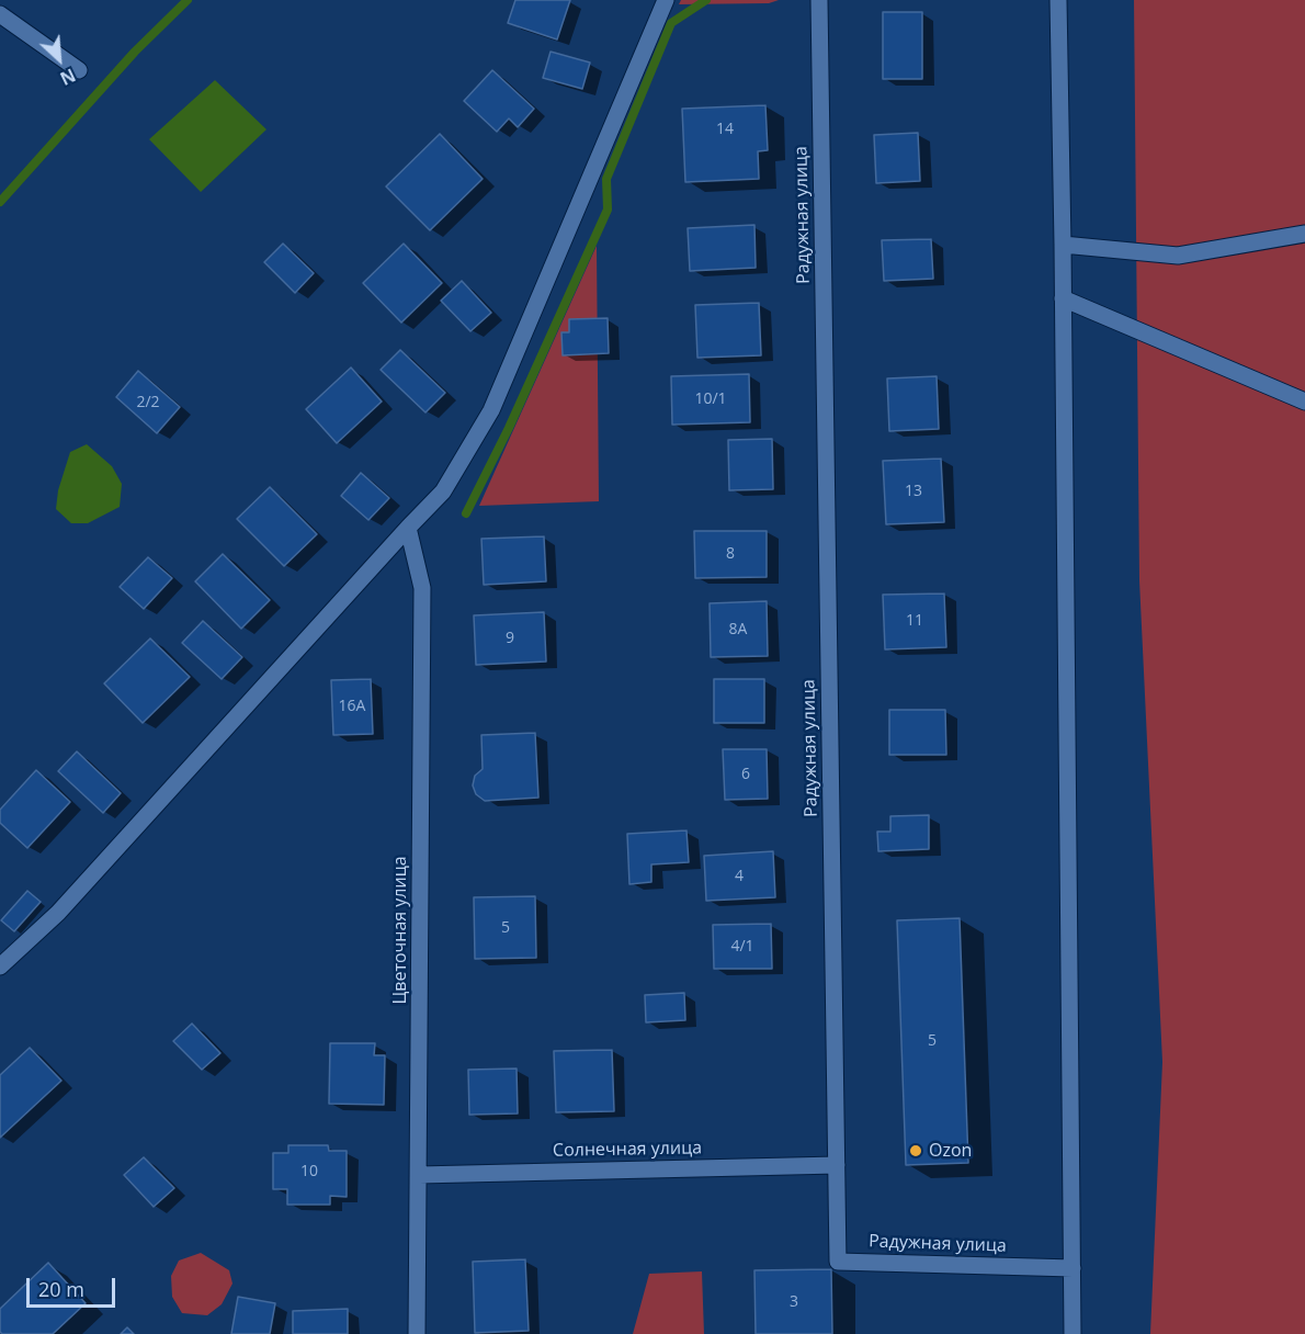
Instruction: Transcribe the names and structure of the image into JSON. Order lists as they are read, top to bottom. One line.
{"streets":{"street":["Радужная улица","Цветочная улица","Солнечная улица"]},"crossings":[["Радужная улица","Солнечная улица"],["Цветочная улица","Солнечная улица"]],"places":["Ozon"],"house_numbers":["14","10/1","2/2","13","8","11","8А","9","16А","6","4","5","4/1","5","10","3"],"scale_bar":"20 m","north":"bottom right"}
